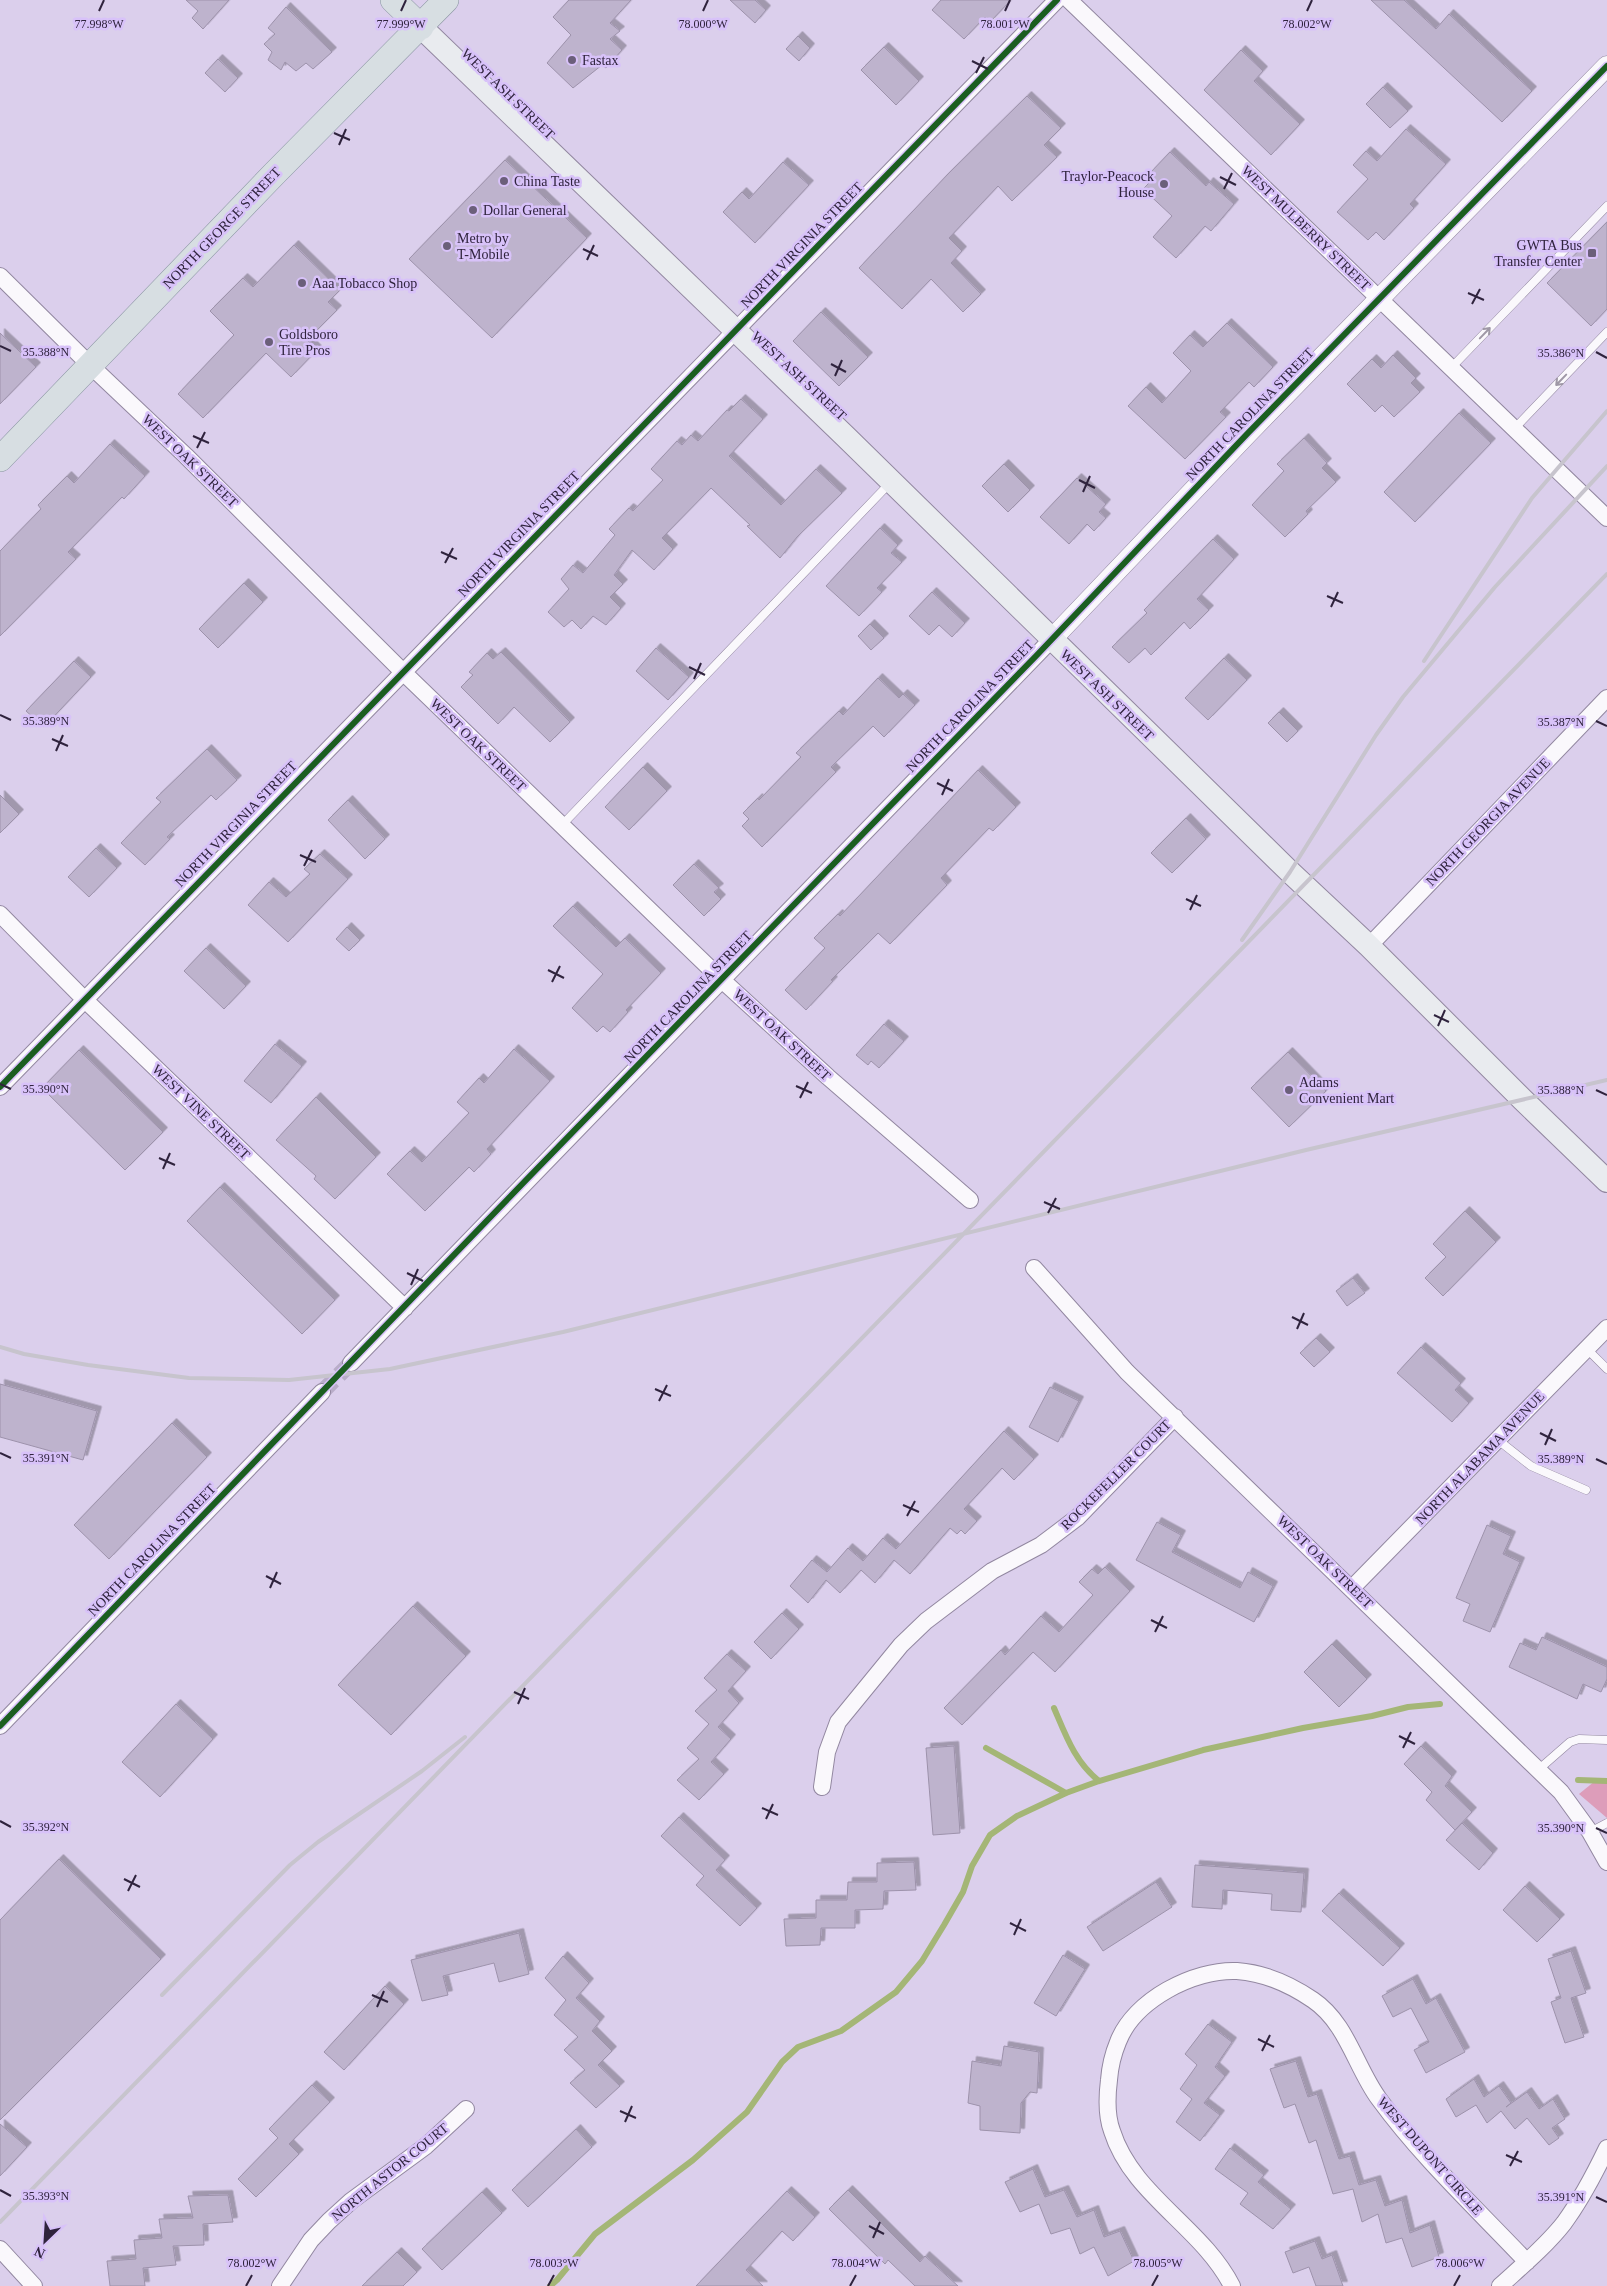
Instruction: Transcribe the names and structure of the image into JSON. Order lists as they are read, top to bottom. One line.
{"streets":{"main road":["WEST ASH STREET","NORTH GEORGE STREET"],"street":["WEST MULBERRY STREET","NORTH VIRGINIA STREET","NORTH CAROLINA STREET","WEST OAK STREET","NORTH GEORGIA AVENUE","WEST VINE STREET","NORTH ALABAMA AVENUE","ROCKEFELLER COURT","WEST DUPONT CIRCLE","NORTH ASTOR COURT"]},"crossings":[["WEST ASH STREET","NORTH GEORGE STREET"],["WEST ASH STREET","NORTH VIRGINIA STREET"],["WEST ASH STREET","NORTH CAROLINA STREET"],["WEST ASH STREET","NORTH GEORGIA AVENUE"],["NORTH GEORGE STREET","WEST OAK STREET"],["WEST MULBERRY STREET","NORTH CAROLINA STREET"],["NORTH VIRGINIA STREET","WEST OAK STREET"],["NORTH VIRGINIA STREET","WEST VINE STREET"],["NORTH CAROLINA STREET","WEST OAK STREET"],["NORTH CAROLINA STREET","WEST VINE STREET"],["WEST OAK STREET","NORTH ALABAMA AVENUE"],["WEST OAK STREET","ROCKEFELLER COURT"]],"places":{"other":["Fastax","China Taste","Traylor-Peacock House","Dollar General","Metro by T-Mobile","Aaa Tobacco Shop","Goldsboro Tire Pros","Adams Convenient Mart"],"transit":["GWTA Bus Transfer Center"]},"north":"bottom left","coordinates":["77.998°W","77.999°W","78.000°W","78.001°W","78.002°W","35.388°N","35.386°N","35.389°N","35.387°N","35.390°N","35.391°N","35.392°N","35.393°N","78.003°W","78.004°W","78.005°W","78.006°W"]}
